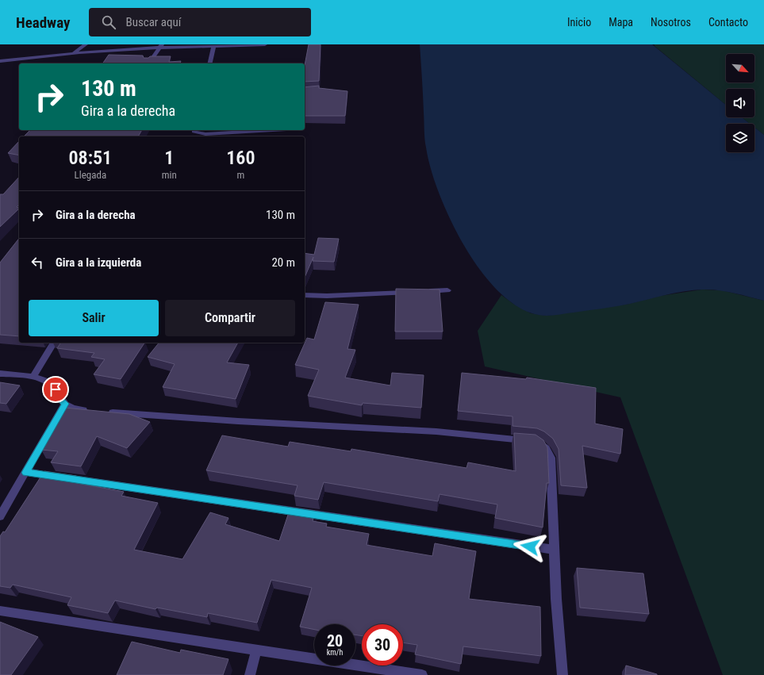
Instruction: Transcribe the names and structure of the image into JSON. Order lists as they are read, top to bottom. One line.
{"north":"bottom right","page":{"header":"Headway","search":"Buscar aquí","nav":["Inicio","Mapa","Nosotros","Contacto"],"turn":["130 m","Gira a la derecha"],"eta":["08:51","Llegada","1","min","160","m"],"list":[{"name":"Gira a la derecha","value":"130 m"},{"name":"Gira a la izquierda","value":"20 m"}],"buttons":["Salir","Compartir"],"speed":"20 km/h","limit":"30"}}
